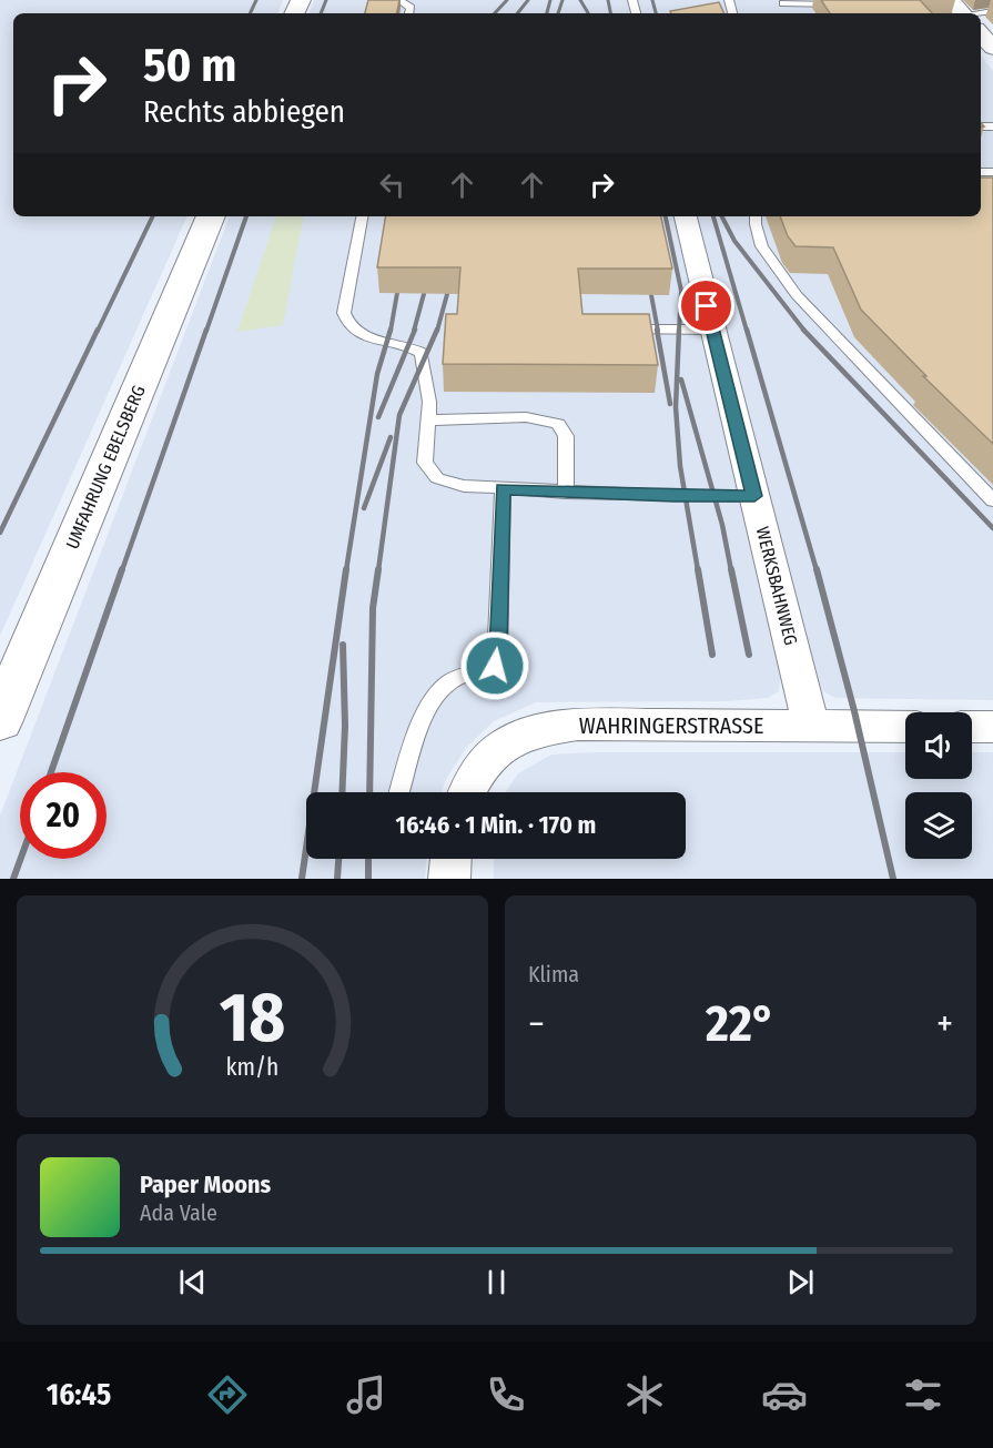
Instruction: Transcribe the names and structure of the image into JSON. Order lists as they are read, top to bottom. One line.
{"streets":{"main road":["UMFAHRUNG EBELSBERG"],"street":["WERKSBAHNWEG","WAHRINGERSTRASSE"]},"crossings":[["WERKSBAHNWEG","WAHRINGERSTRASSE"]],"page":{"turn":["50 m","Rechts abbiegen"],"limit":"20","trip":"16:46 · 1 Min. · 170 m","tile":"Klima","heat":["−","22°","+"],"song":["Paper Moons","Ada Vale"],"tabs":"16:45","gauge":["18","km/h"]}}
